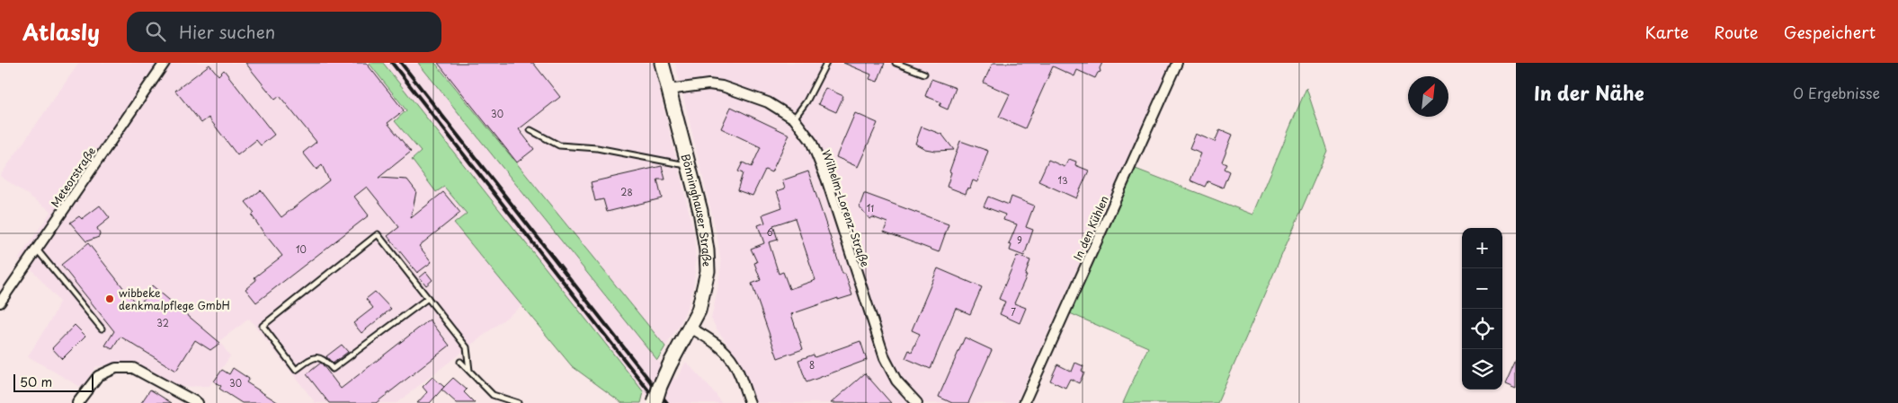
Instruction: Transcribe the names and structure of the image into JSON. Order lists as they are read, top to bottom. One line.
{"streets":{"main road":["Bönninghauser Straße"],"street":["Meteorstraße","Wilhelm-Lorenz-Straße","In den Kühlen"]},"crossings":[["Wilhelm-Lorenz-Straße","Bönninghauser Straße"]],"places":["wibbeke denkmalpflege GmbH"],"house_numbers":["30","13","28","11","6","9","10","7","32","8","30"],"scale_bar":"50 m","north":"top right","page":{"header":"Atlasly","search":"Hier suchen","nav":["Karte","Route","Gespeichert"],"heading":["In der Nähe","0 Ergebnisse"],"map_buttons":["+","−"],"scale":"50 m"}}
